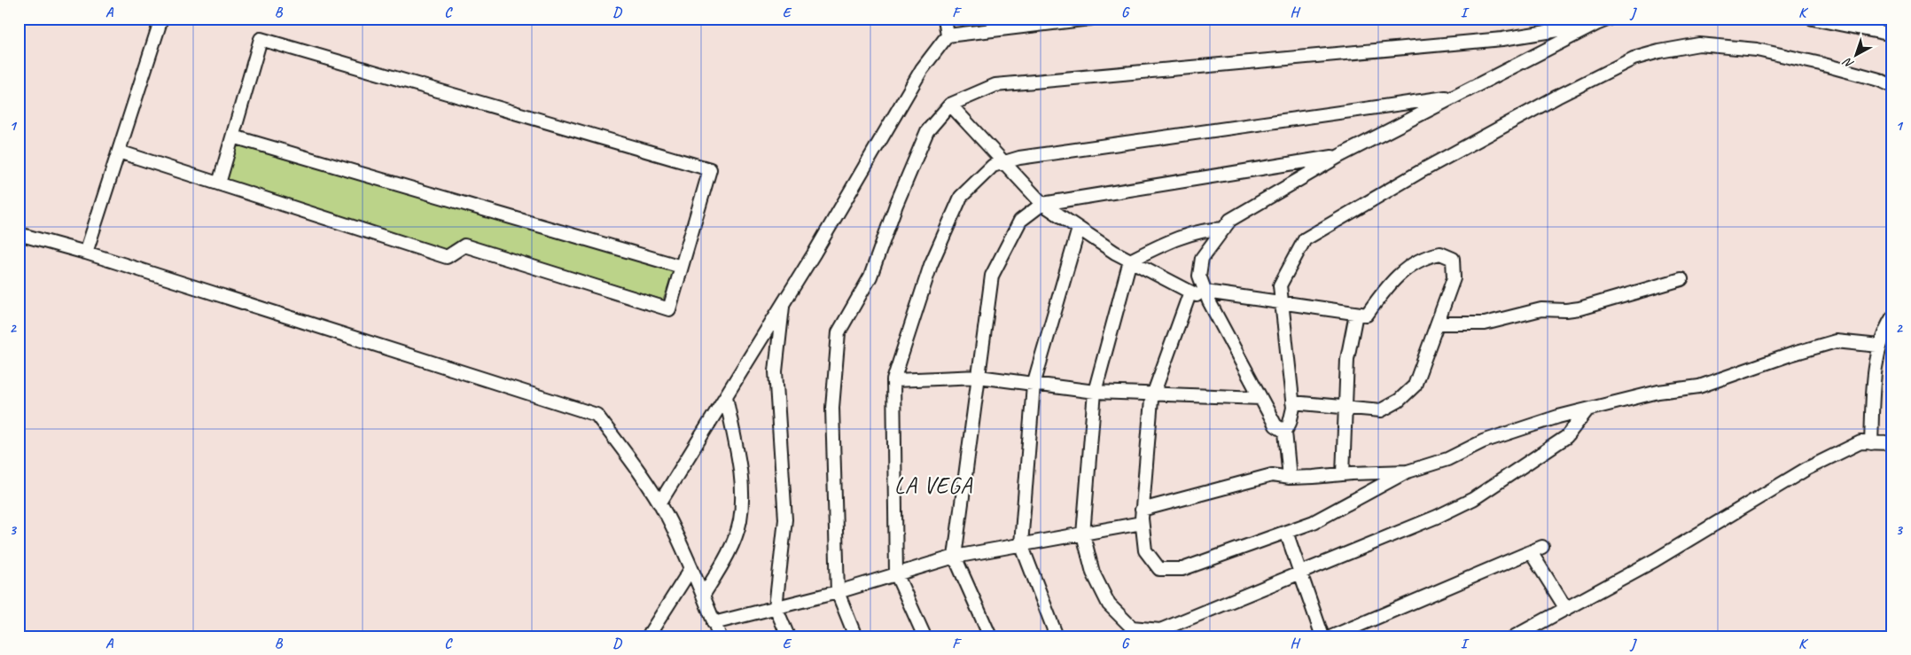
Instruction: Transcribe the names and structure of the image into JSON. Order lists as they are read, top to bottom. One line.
{"districts":["LA VEGA"],"north":"bottom left","grid":{"columns":["A","B","C","D","E","F","G","H","I","J","K"],"rows":["1","2","3"]}}
